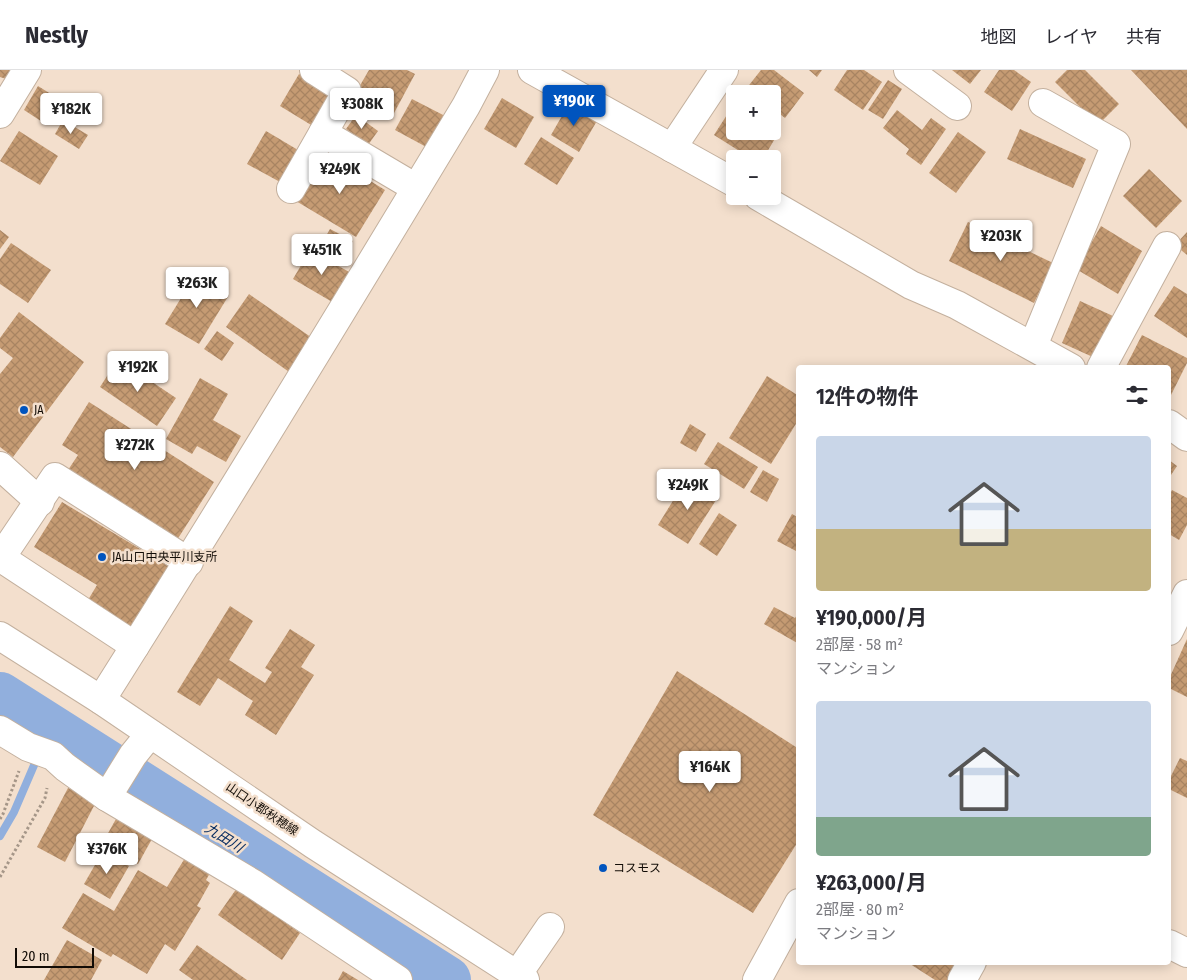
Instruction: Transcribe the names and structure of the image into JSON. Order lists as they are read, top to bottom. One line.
{"streets":{"street":["山口小郡秋穂線"]},"water":["九田川"],"places":["JA","JA山口中央平川支所","コスモス"],"scale_bar":"20 m","page":{"header":"Nestly","nav":["地図","レイヤ","共有"],"map_buttons":["+","−"],"price":["¥190K","¥308K","¥182K","¥249K","¥203K","¥451K","¥263K","¥192K","¥272K","¥249K","¥164K","¥376K"],"heading":"12件の物件","list":[{"name":"¥190,000/月","note":"2部屋 · 58 m² · マンション"},{"name":"¥263,000/月","note":"2部屋 · 80 m² · マンション"}],"scale":"20 m"}}
